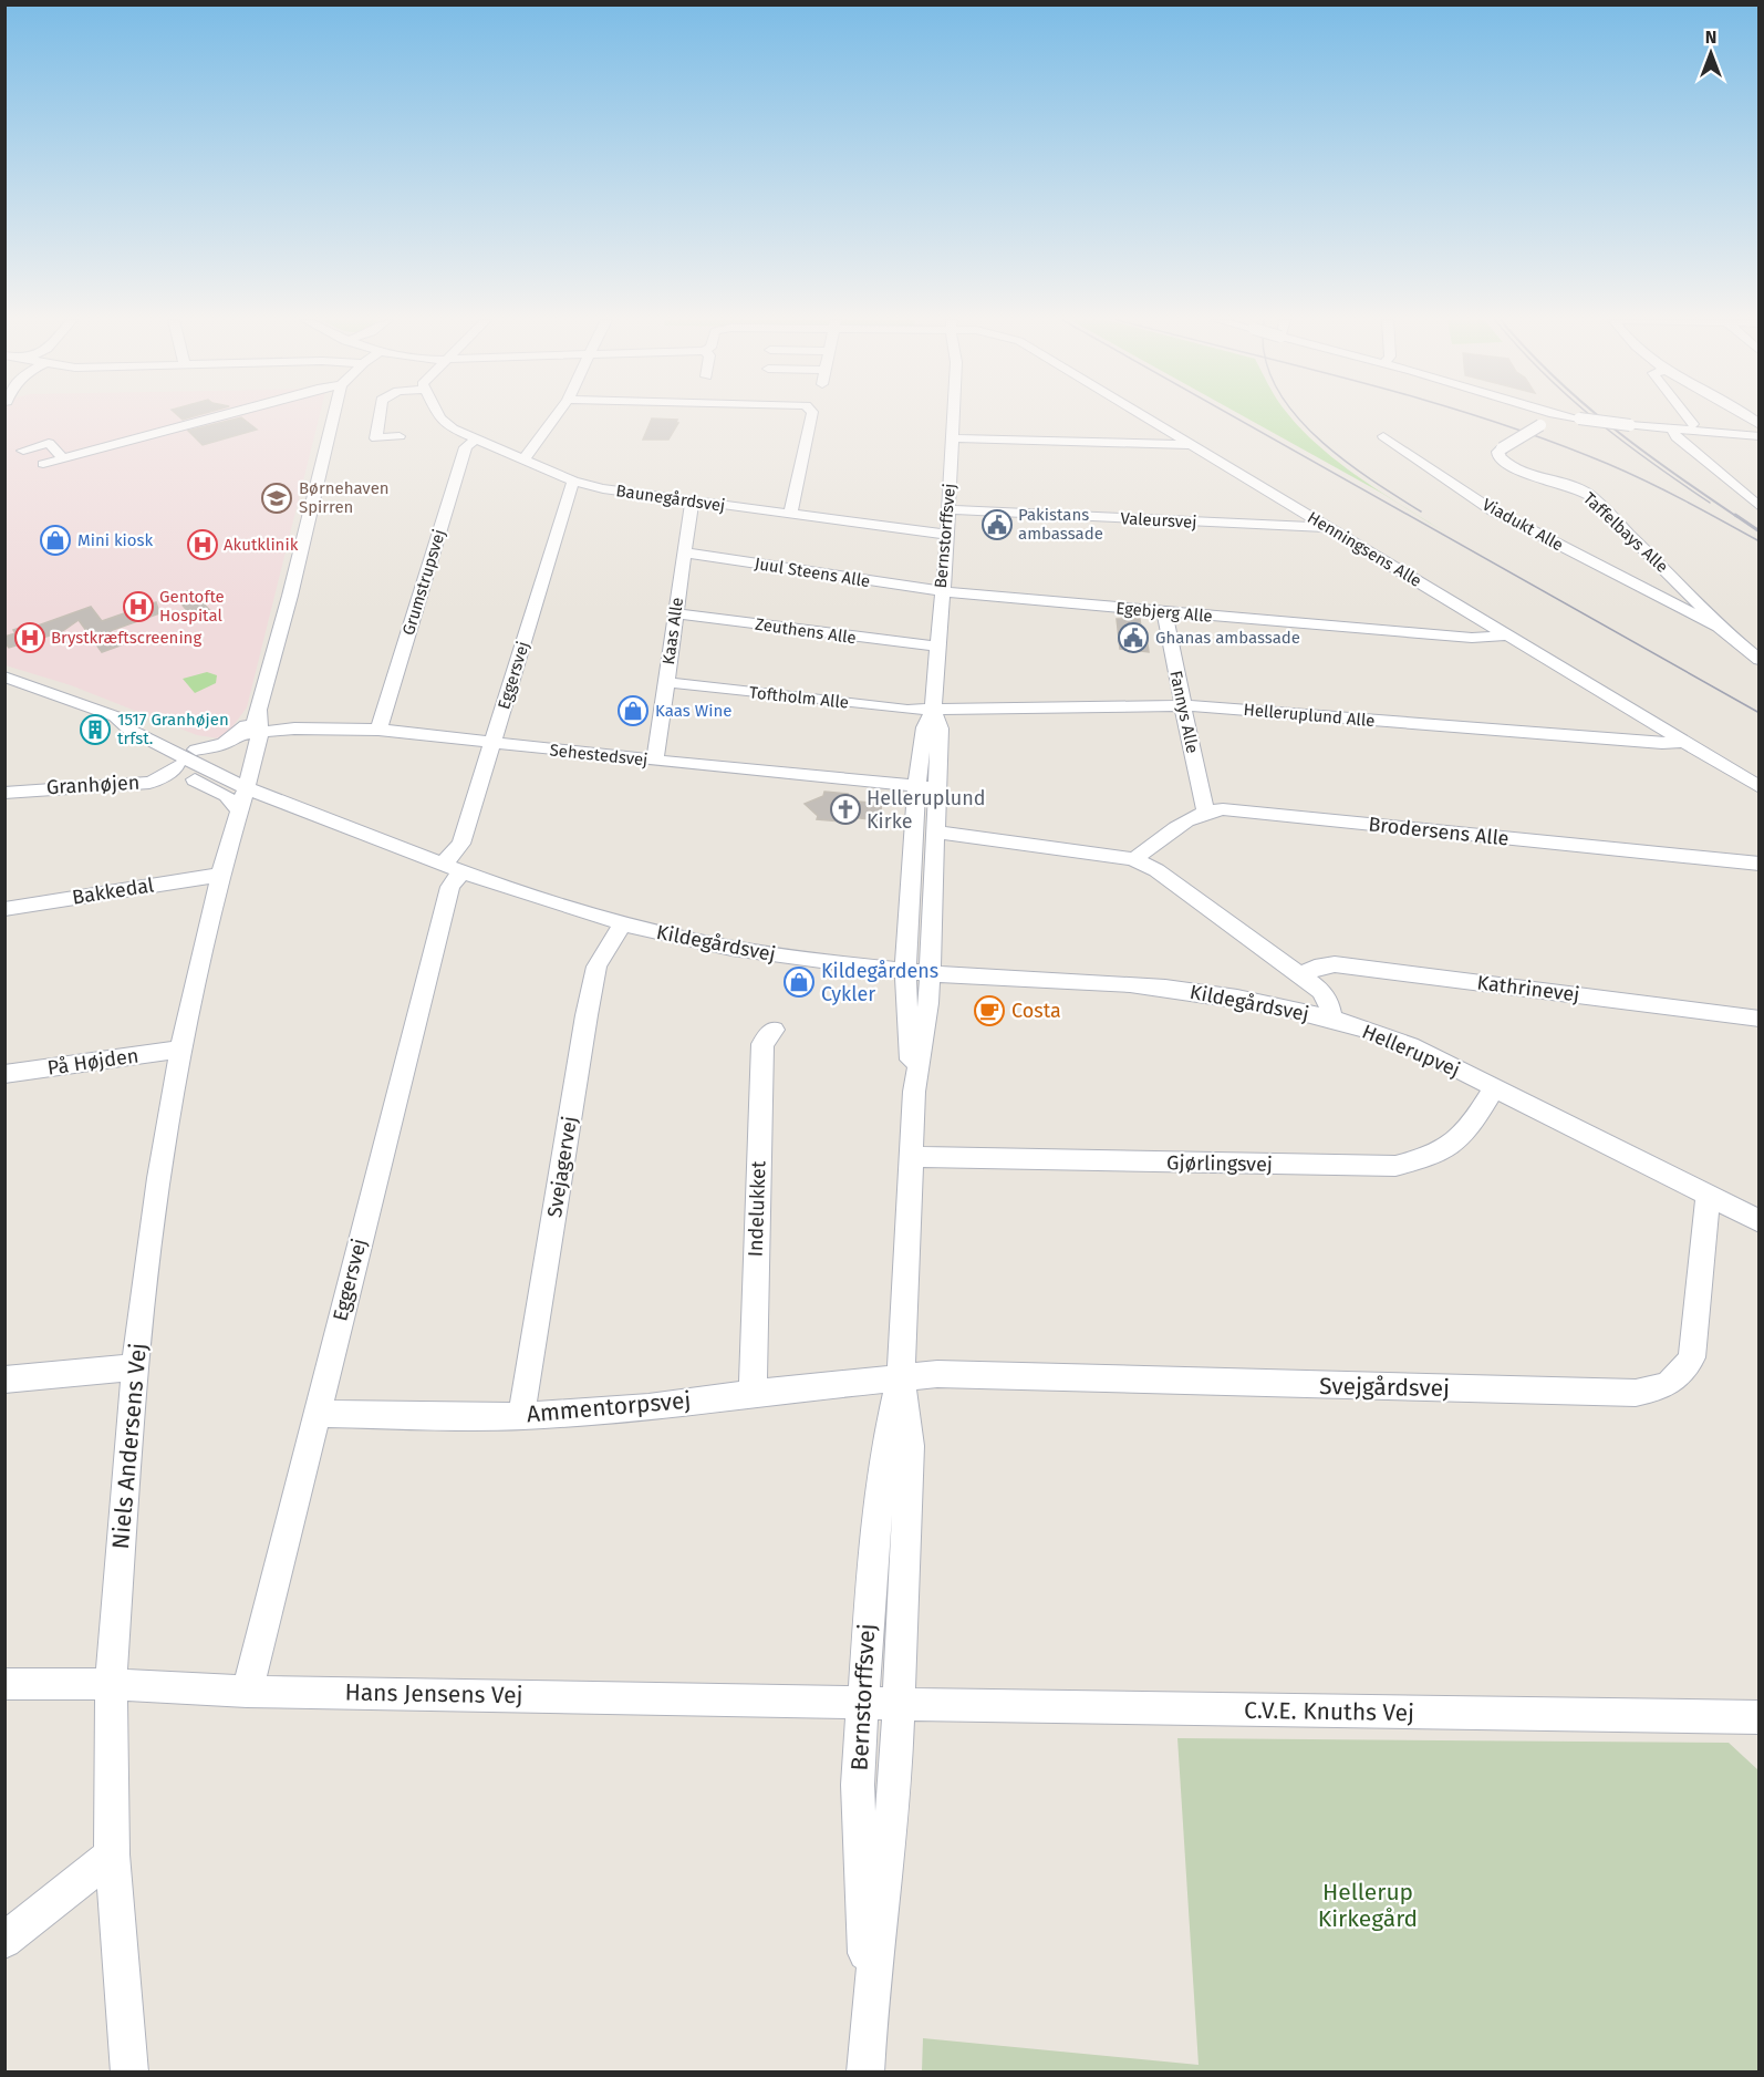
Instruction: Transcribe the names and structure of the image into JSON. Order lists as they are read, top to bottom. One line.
{"streets":{"street":["Baunegårdsvej","Valeursvej","Viadukt Alle","Taffelbays Alle","Bernstorffsvej","Henningsens Alle","Juul Steens Alle","Grumstrupsvej","Egebjerg Alle","Kaas Alle","Zeuthens Alle","Eggersvej","Toftholm Alle","Fannys Alle","Helleruplund Alle","Sehestedsvej","Granhøjen","Brodersens Alle","Bakkedal","Kildegårdsvej","Kathrinevej","Hellerupvej","På Højden","Gjørlingsvej","Svejagervej","Indelukket","Svejgårdsvej","Ammentorpsvej","Niels Andersens Vej","Hans Jensens Vej","C.V.E. Knuths Vej"]},"crossings":[["Baunegårdsvej","Bernstorffsvej"],["Baunegårdsvej","Grumstrupsvej"],["Baunegårdsvej","Kaas Alle"],["Baunegårdsvej","Eggersvej"],["Valeursvej","Bernstorffsvej"],["Valeursvej","Henningsens Alle"],["Viadukt Alle","Taffelbays Alle"],["Bernstorffsvej","Juul Steens Alle"],["Bernstorffsvej","Egebjerg Alle"],["Bernstorffsvej","Zeuthens Alle"],["Bernstorffsvej","Toftholm Alle"],["Bernstorffsvej","Helleruplund Alle"],["Bernstorffsvej","Sehestedsvej"],["Bernstorffsvej","Kildegårdsvej"],["Bernstorffsvej","Gjørlingsvej"],["Bernstorffsvej","Svejgårdsvej"],["Bernstorffsvej","Ammentorpsvej"],["Bernstorffsvej","Hans Jensens Vej"],["Bernstorffsvej","C.V.E. Knuths Vej"],["Henningsens Alle","Egebjerg Alle"],["Henningsens Alle","Helleruplund Alle"],["Juul Steens Alle","Egebjerg Alle"],["Juul Steens Alle","Kaas Alle"],["Grumstrupsvej","Sehestedsvej"],["Egebjerg Alle","Fannys Alle"],["Kaas Alle","Zeuthens Alle"],["Kaas Alle","Toftholm Alle"],["Kaas Alle","Sehestedsvej"],["Eggersvej","Sehestedsvej"],["Eggersvej","Kildegårdsvej"],["Eggersvej","Ammentorpsvej"],["Eggersvej","Hans Jensens Vej"],["Toftholm Alle","Helleruplund Alle"],["Fannys Alle","Helleruplund Alle"],["Fannys Alle","Brodersens Alle"],["Sehestedsvej","Niels Andersens Vej"],["Granhøjen","Kildegårdsvej"],["Bakkedal","Niels Andersens Vej"],["Kildegårdsvej","Hellerupvej"],["Kildegårdsvej","Svejagervej"],["Kildegårdsvej","Niels Andersens Vej"],["Hellerupvej","Gjørlingsvej"],["Hellerupvej","Svejgårdsvej"],["På Højden","Niels Andersens Vej"],["Svejagervej","Ammentorpsvej"],["Indelukket","Ammentorpsvej"],["Svejgårdsvej","Ammentorpsvej"],["Niels Andersens Vej","Hans Jensens Vej"],["Hans Jensens Vej","C.V.E. Knuths Vej"]],"parks":["Hellerup Kirkegård"],"places":{"school or university":["Børnehaven Spirren"],"public building":["Pakistans ambassade","Ghanas ambassade"],"shop":["Mini kiosk","Kaas Wine","Kildegårdens Cykler"],"hospital":["Akutklinik","Gentofte Hospital","Brystkræftscreening"],"building":["1517 Granhøjen trfst."],"church":["Helleruplund Kirke"],"cafe":["Costa"]},"north":"top"}
